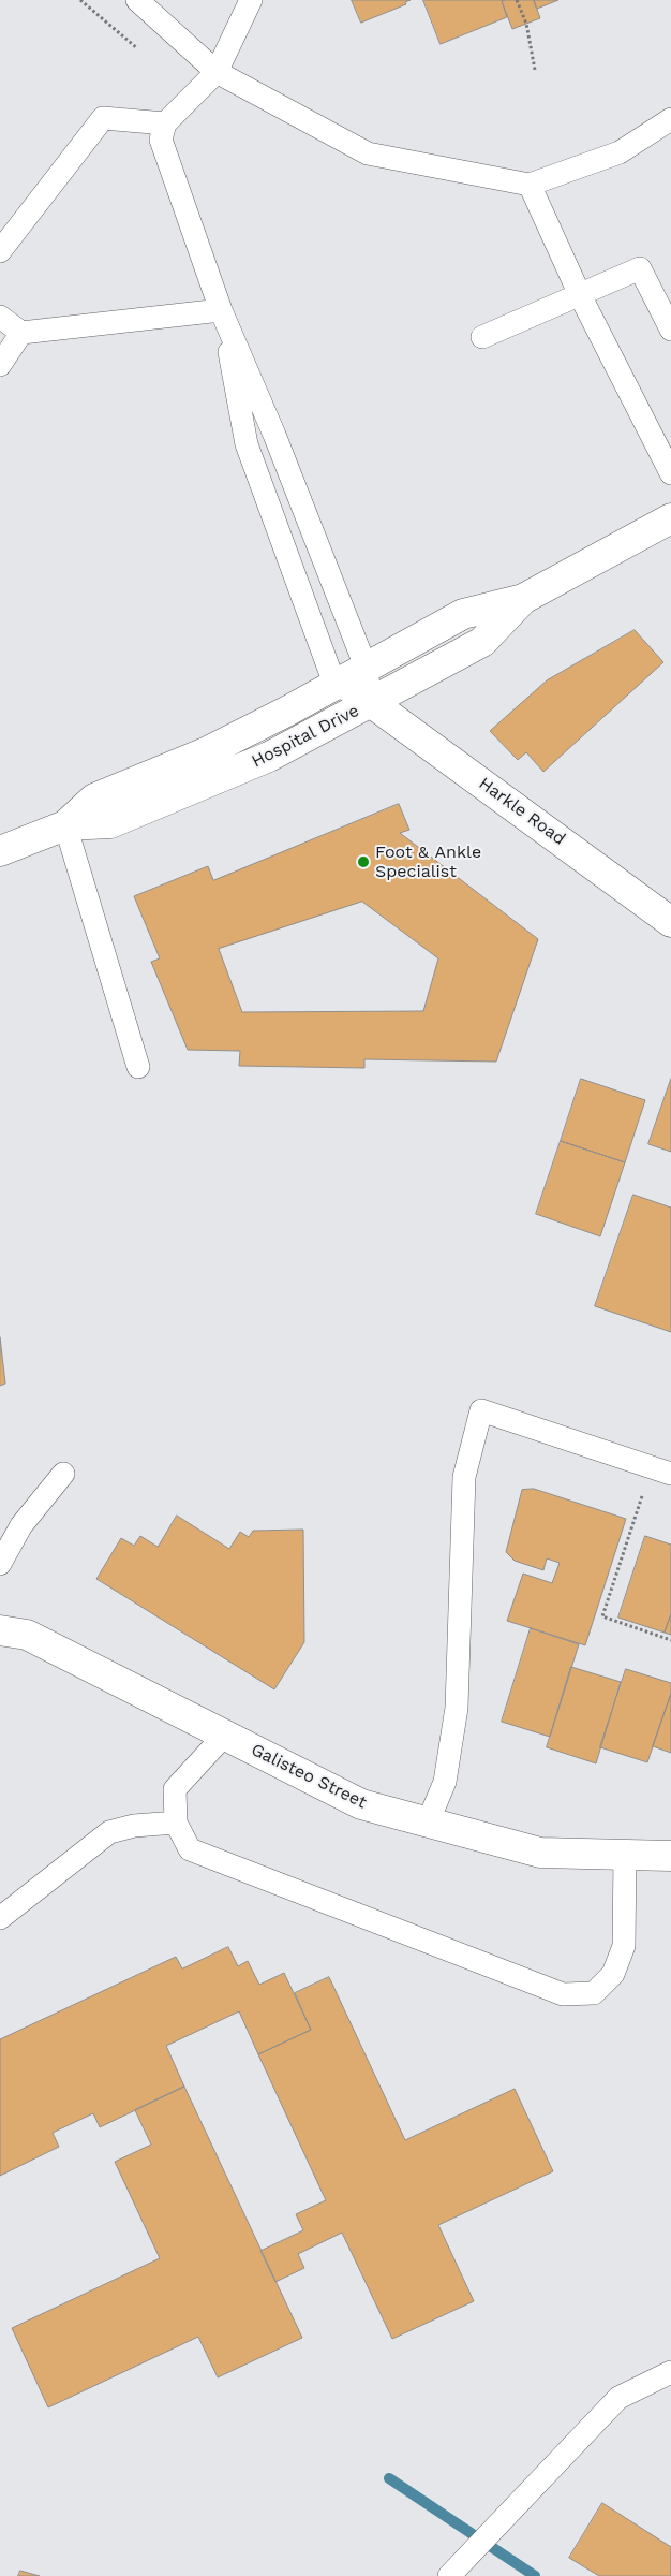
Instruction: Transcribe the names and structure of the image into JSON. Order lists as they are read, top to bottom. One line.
{"streets":{"street":["Hospital Drive","Harkle Road","Galisteo Street"]},"crossings":[["Hospital Drive","Harkle Road"]],"places":["Foot & Ankle Specialist"]}
